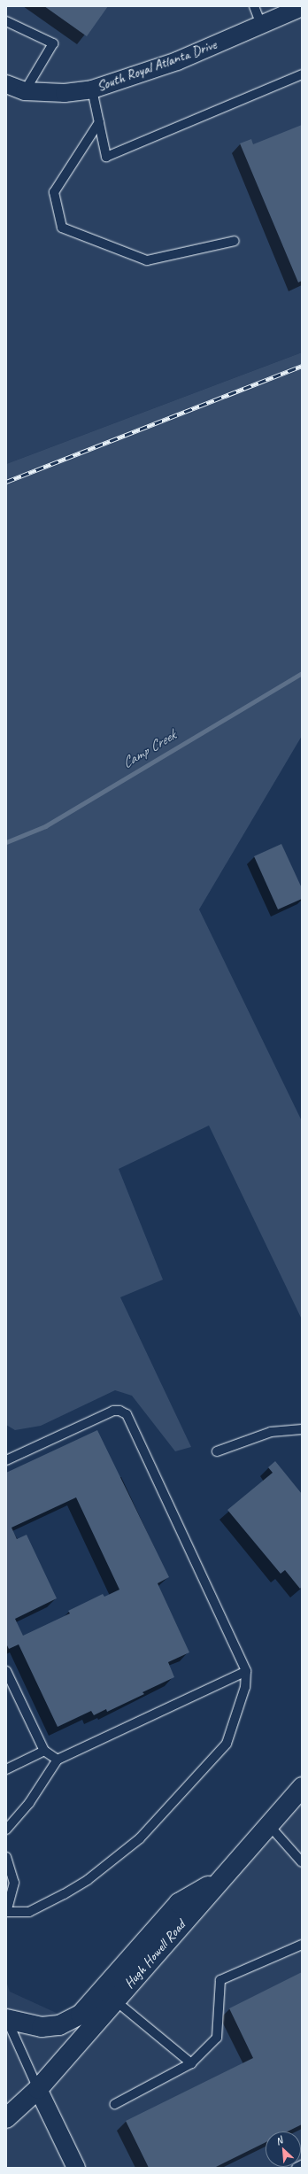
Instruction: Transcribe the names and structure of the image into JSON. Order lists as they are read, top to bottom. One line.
{"streets":{"main road":["Hugh Howell Road"],"street":["South Royal Atlanta Drive"]},"water":["Camp Creek"],"north":"top left"}
